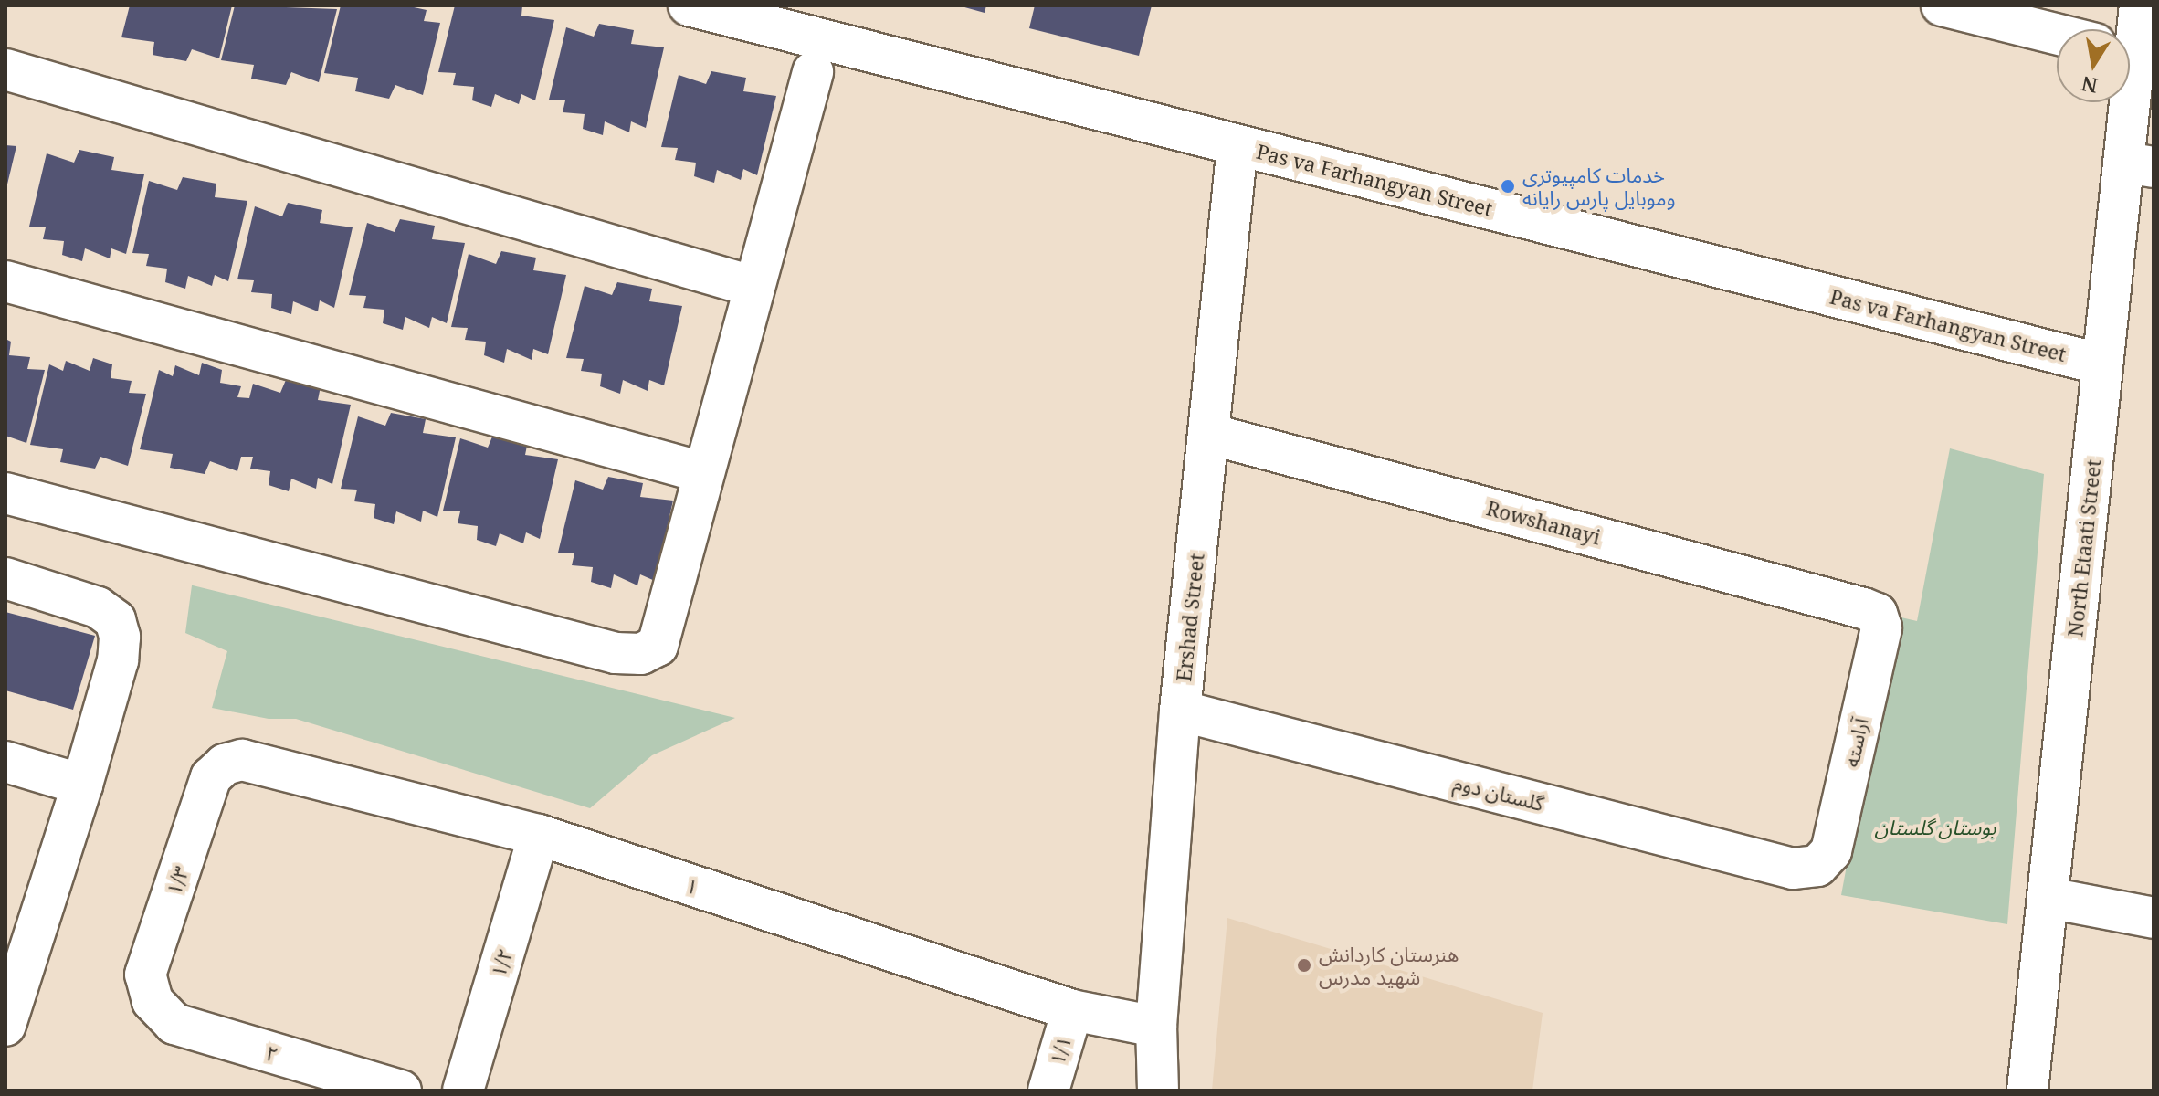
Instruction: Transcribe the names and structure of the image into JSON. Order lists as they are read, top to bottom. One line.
{"streets":{"street":["Pas va Farhangyan Street","Rowshanayi","North Etaati Street","Ershad Street","آراسته","گلستان دوم","۱/۳","۱","۱/۲","۱/۱","۲"]},"crossings":[["Pas va Farhangyan Street","North Etaati Street"],["Pas va Farhangyan Street","Ershad Street"],["Rowshanayi","Ershad Street"],["Rowshanayi","آراسته"],["Ershad Street","گلستان دوم"],["Ershad Street","۱"],["آراسته","گلستان دوم"],["۱/۳","۱"],["۱/۳","۲"],["۱","۱/۲"],["۱","۱/۱"]],"parks":["بوستان گلستان"],"places":["خدمات کامپیوتری وموبایل پارس رایانه","هنرستان کاردانش شهید مدرس"],"north":"bottom"}
